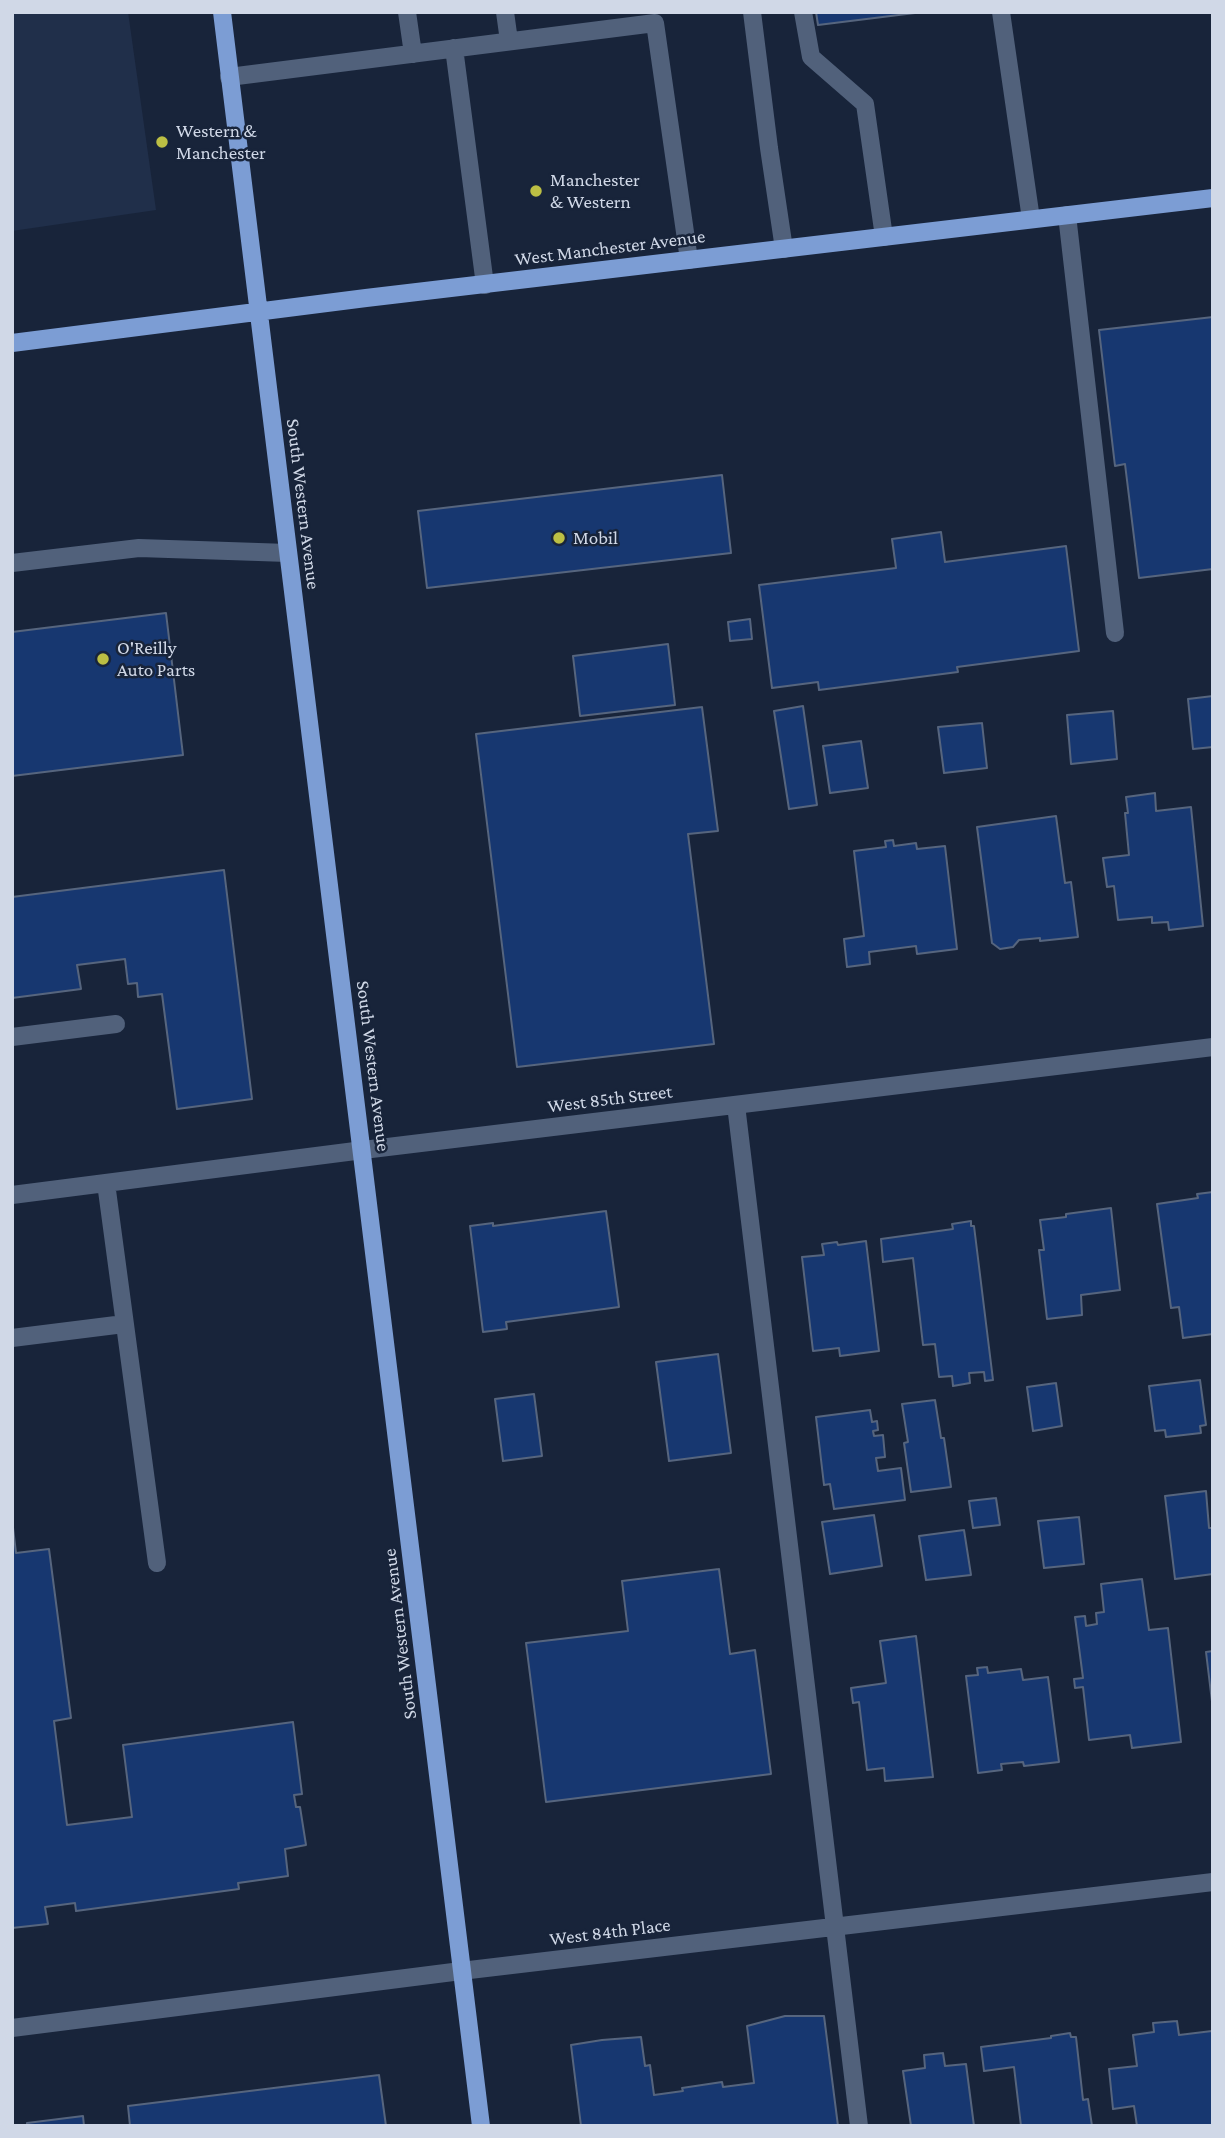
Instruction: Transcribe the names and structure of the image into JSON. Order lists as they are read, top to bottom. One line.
{"streets":{"main road":["West Manchester Avenue","South Western Avenue"],"street":["West 85th Street","West 84th Place"]},"crossings":[["West Manchester Avenue","South Western Avenue"],["South Western Avenue","West 85th Street"],["South Western Avenue","West 84th Place"]],"places":["Western & Manchester","Manchester & Western","Mobil","O'Reilly Auto Parts"]}
